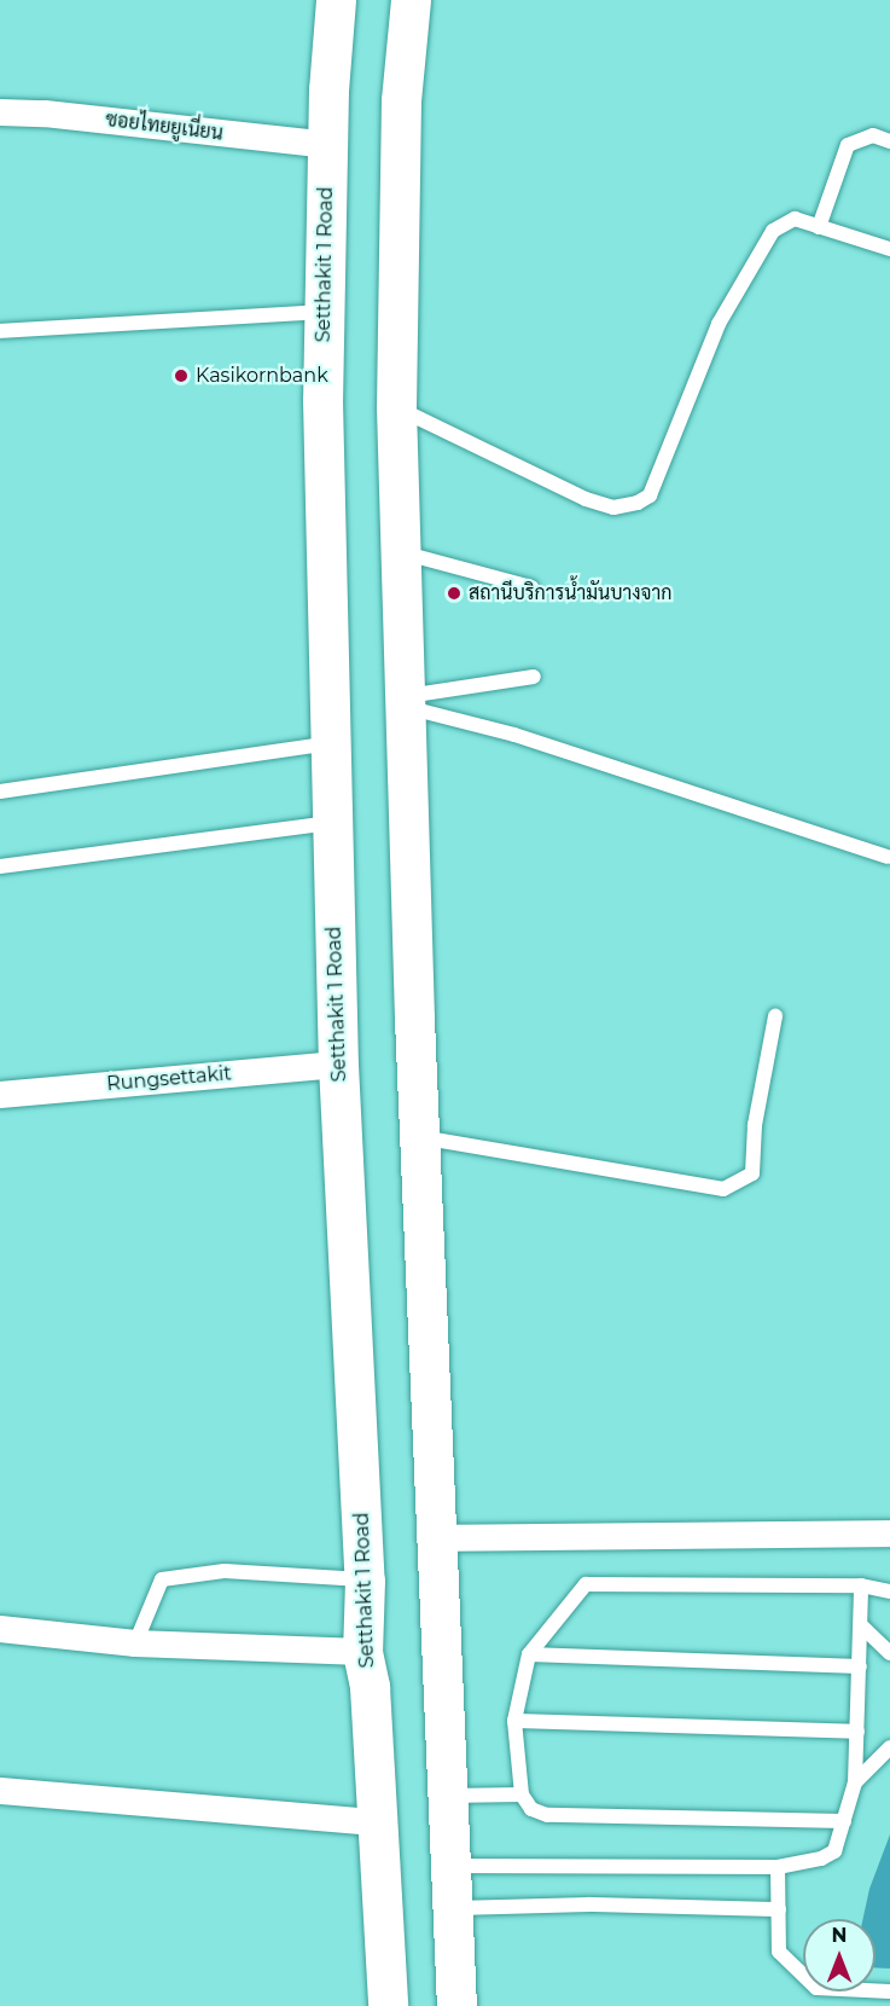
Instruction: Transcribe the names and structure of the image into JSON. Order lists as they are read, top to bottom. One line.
{"streets":{"main road":["Setthakit 1 Road"],"street":["ซอยไทยยูเนี่ยน","Rungsettakit"]},"crossings":[["ซอยไทยยูเนี่ยน","Setthakit 1 Road"],["Setthakit 1 Road","Rungsettakit"]],"places":["Kasikornbank","สถานีบริการน้ำมันบางจาก"],"north":"top"}
